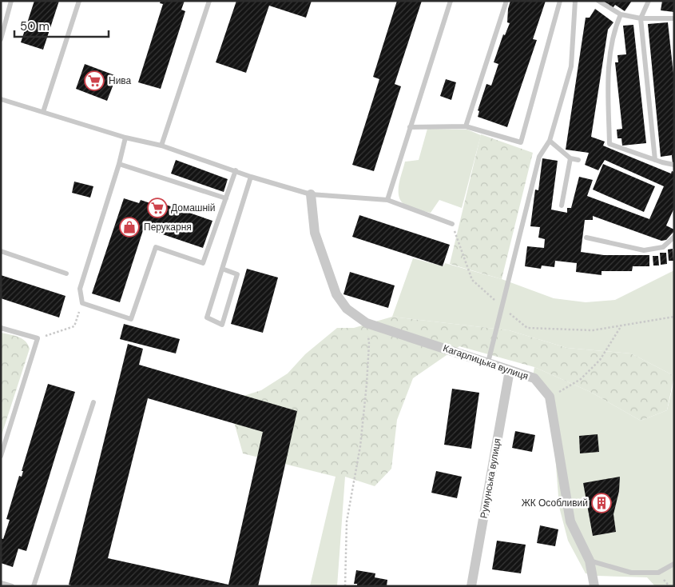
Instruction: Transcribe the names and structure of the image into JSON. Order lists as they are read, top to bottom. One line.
{"streets":{"street":["Кагарлицька вулиця","Румунська вулиця"]},"crossings":[["Кагарлицька вулиця","Румунська вулиця"]],"places":{"supermarket":["Нива","Домашній"],"shop":["Перукарня"],"building":["ЖК Особливий"]},"scale_bar":"50 m"}
